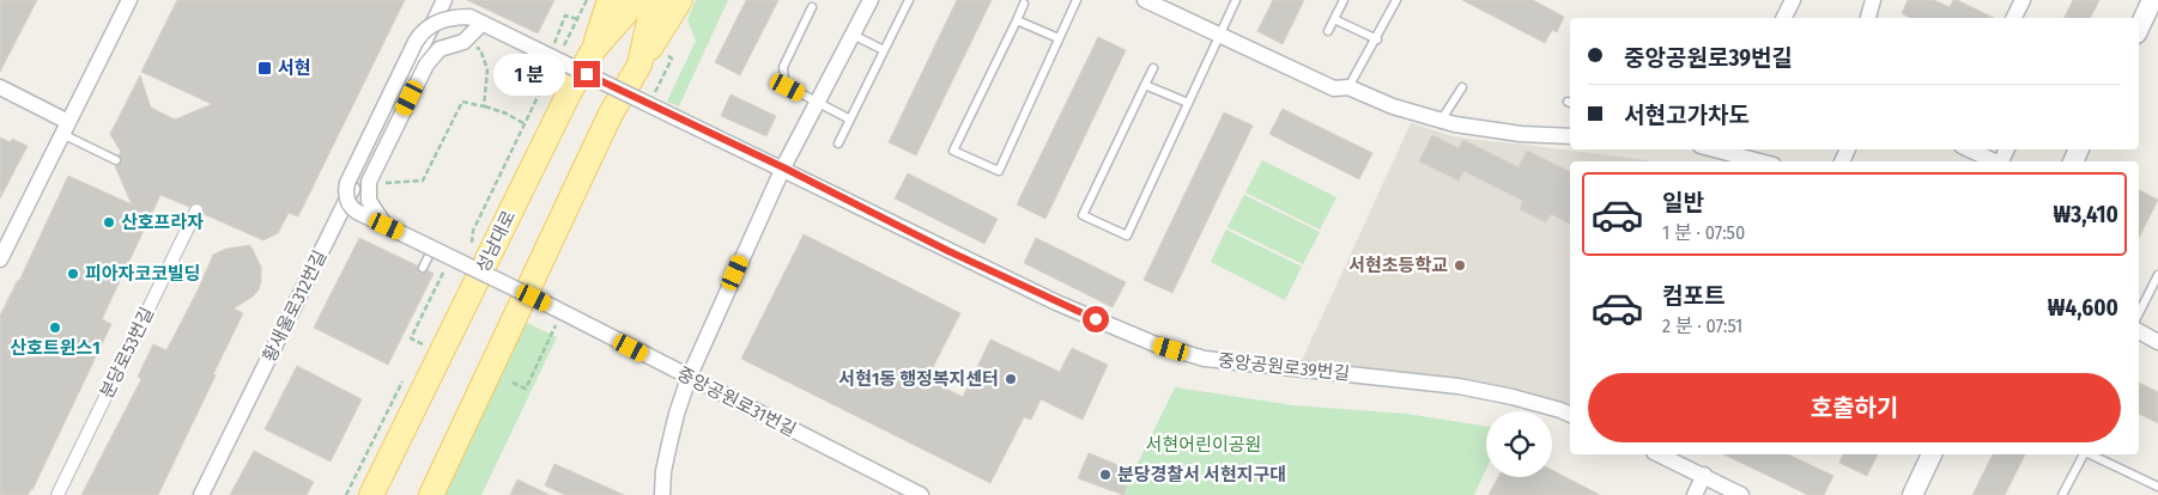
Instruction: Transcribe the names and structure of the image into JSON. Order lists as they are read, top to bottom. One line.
{"streets":{"main road":["성남대로"],"street":["황새울로312번길","분당로53번길","중앙공원로39번길","중앙공원로31번길"]},"crossings":[["중앙공원로39번길","중앙공원로31번길"]],"parks":["서현어린이공원"],"places":{"transit":["서현"],"other":["산호프라자","서현초등학교","피아자코코빌딩","산호트윈스1","서현1동 행정복지센터","분당경찰서 서현지구대"]},"page":{"banner":["중앙공원로39번길","서현고가차도"],"bubble":"1 분","list":[{"name":"일반","note":"1 분 · 07:50","value":"₩3,410"},{"name":"컴포트","note":"2 분 · 07:51","value":"₩4,600"}],"buttons":"호출하기"}}
